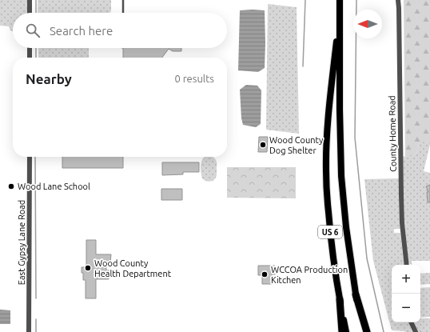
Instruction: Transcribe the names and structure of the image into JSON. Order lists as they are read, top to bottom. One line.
{"streets":{"highway":["US 6"],"street":["County Home Road","East Gypsy Lane Road"]},"places":["Wood County Dog Shelter","Wood Lane School","Wood County Health Department","WCCOA Production Kitchen"],"north":"left","page":{"search":"Search here","heading":["Nearby","0 results"],"map_buttons":["+","−"]}}
